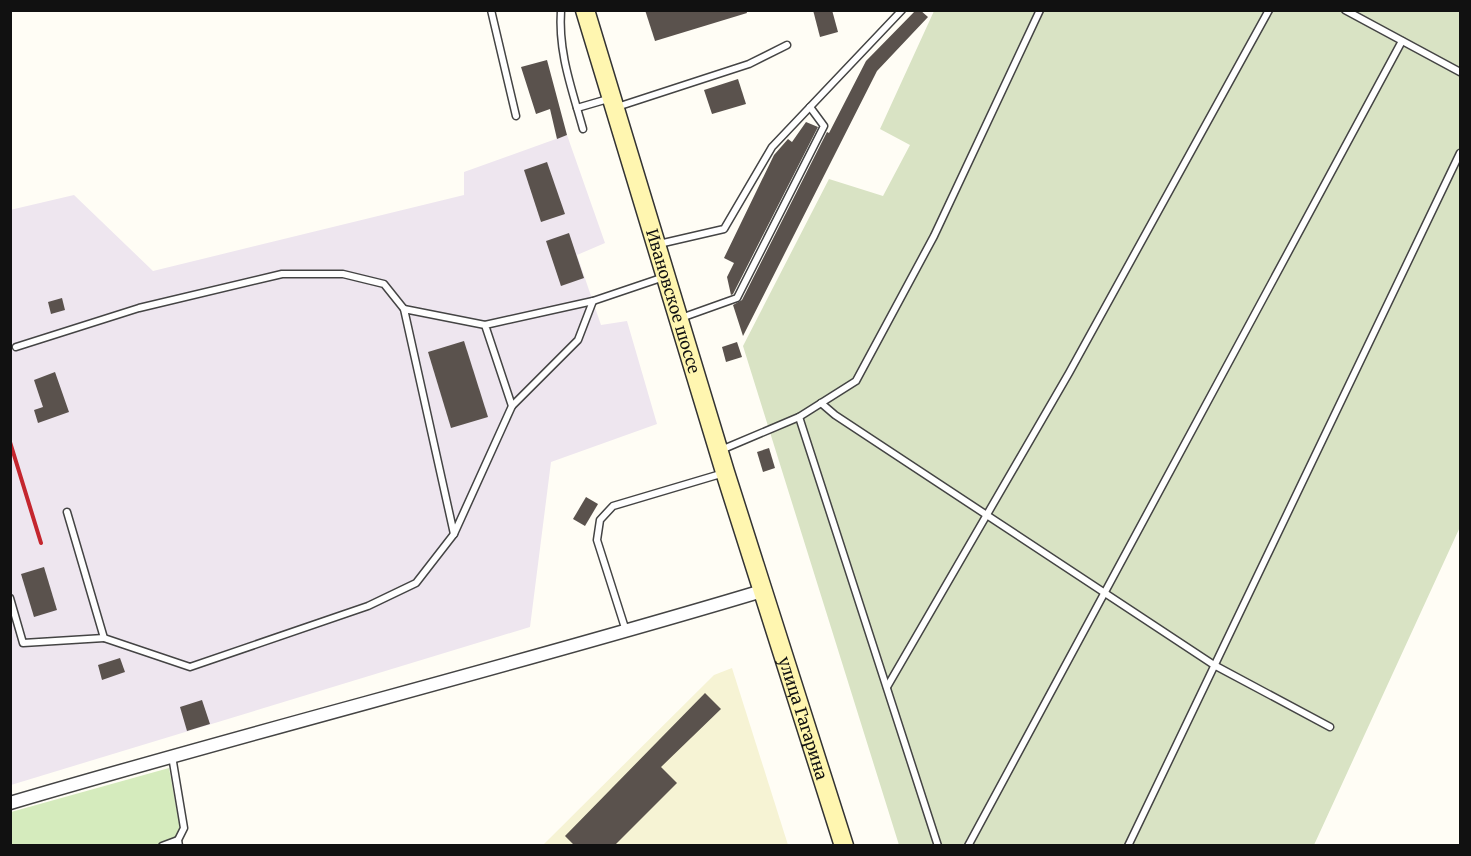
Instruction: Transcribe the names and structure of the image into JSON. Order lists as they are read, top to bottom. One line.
{"streets":{"street":["Ивановское шоссе","улица Гагарина"]},"crossings":[["Ивановское шоссе","улица Гагарина"]]}
